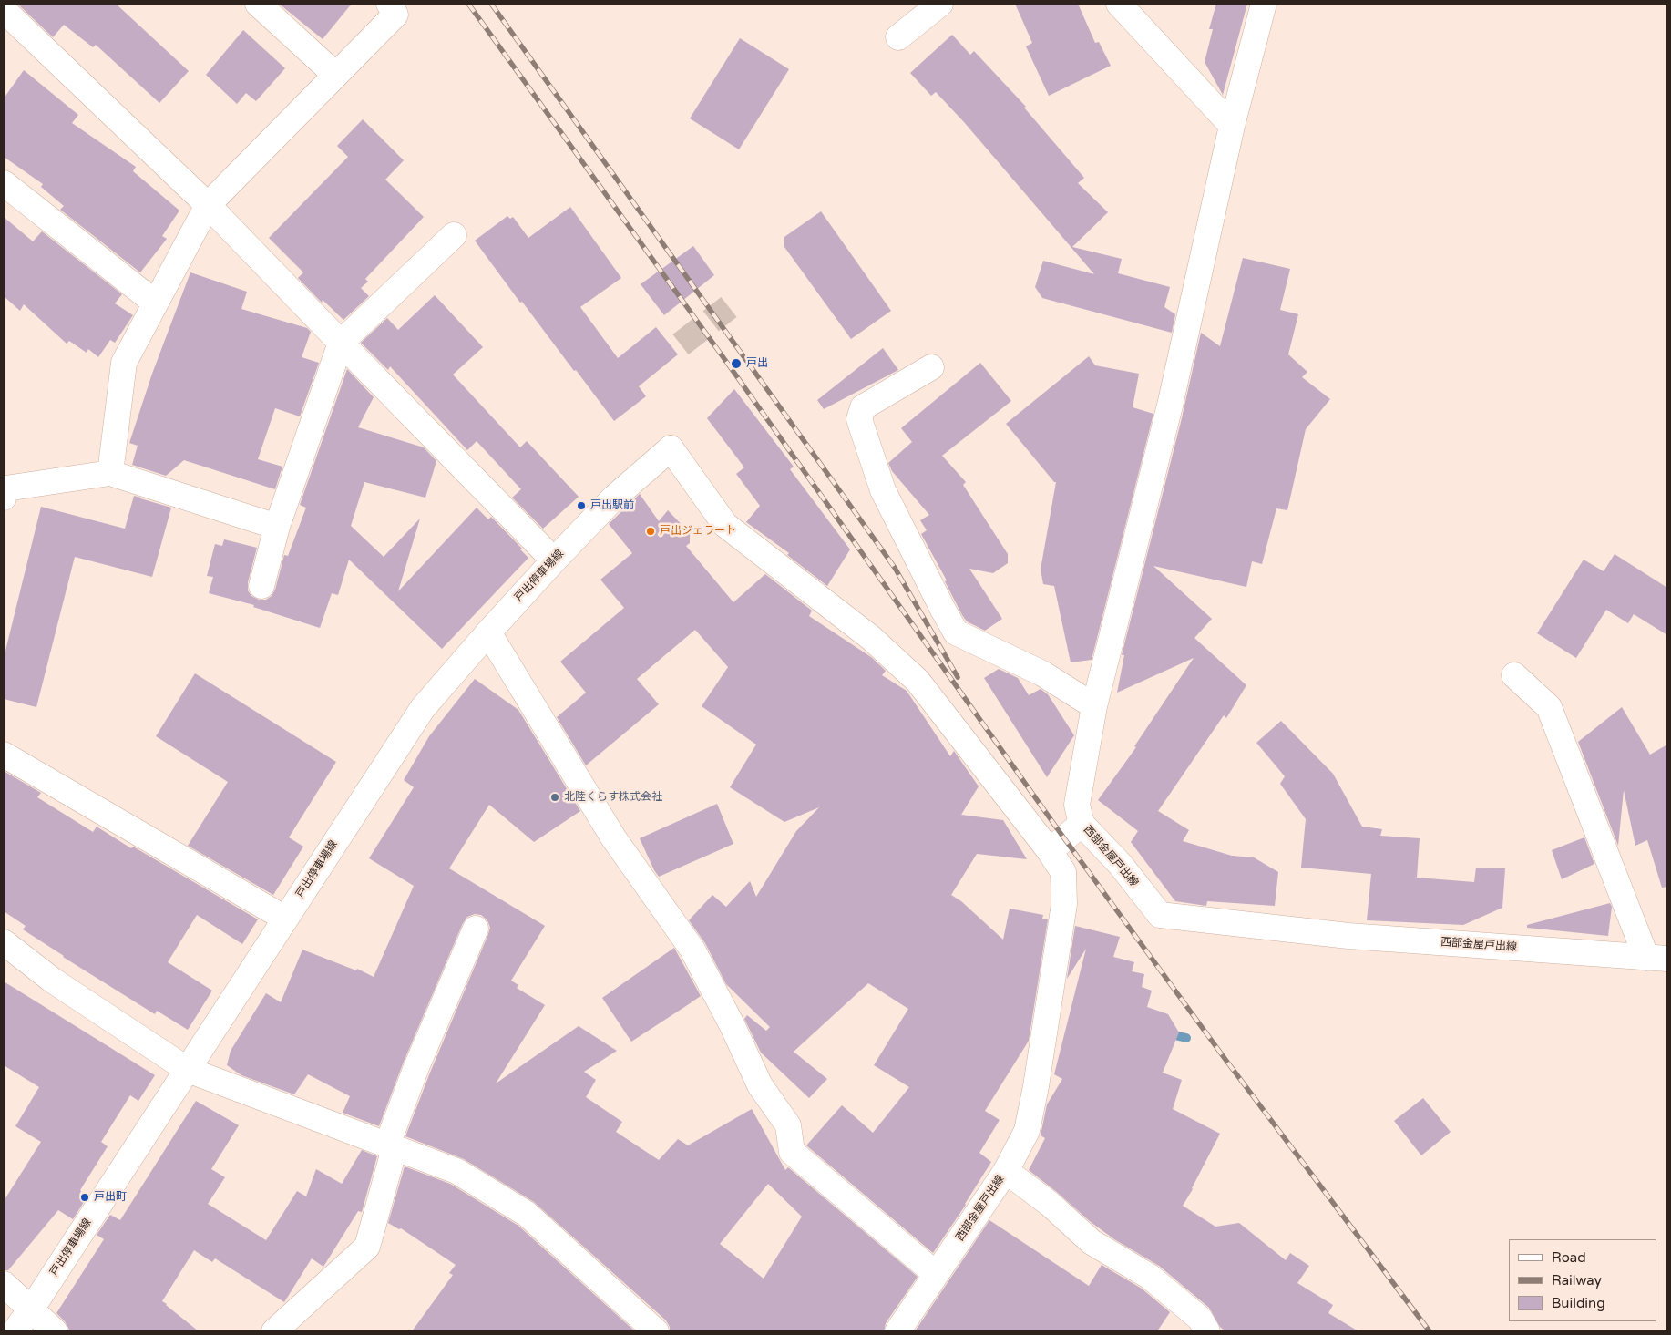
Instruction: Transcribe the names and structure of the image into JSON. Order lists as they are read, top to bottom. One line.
{"streets":{"street":["戸出停車場線","西部金屋戸出線"]},"crossings":[["戸出停車場線","西部金屋戸出線"]],"places":["戸出","戸出駅前","戸出ジェラート","北陸くらす株式会社","戸出町"],"legend":["Road","Railway","Building"]}
